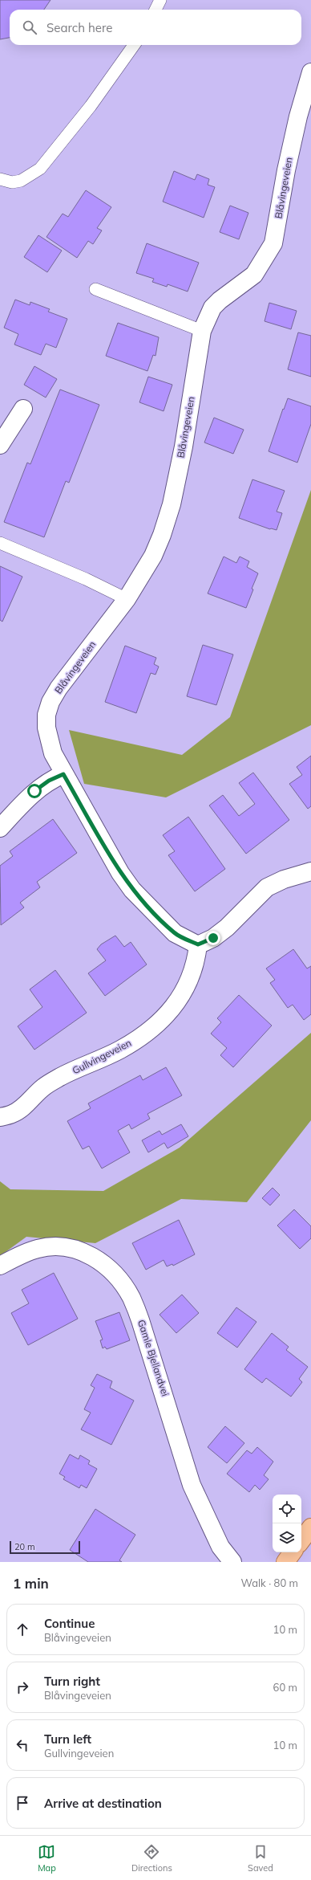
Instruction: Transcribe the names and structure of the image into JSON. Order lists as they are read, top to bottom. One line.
{"streets":{"street":["Blåvingeveien","Gullvingeveien","Gamle Bjellandvei"]},"crossings":[["Blåvingeveien","Gullvingeveien"]],"scale_bar":"20 m","page":{"search":"Search here","scale":"20 m","heading":["1 min","Walk · 80 m"],"list":[["Continue","Blåvingeveien","10 m"],["Turn right","Blåvingeveien","60 m"],["Turn left","Gullvingeveien","10 m"],"Arrive at destination"],"nav":["Map","Directions","Saved"]}}
